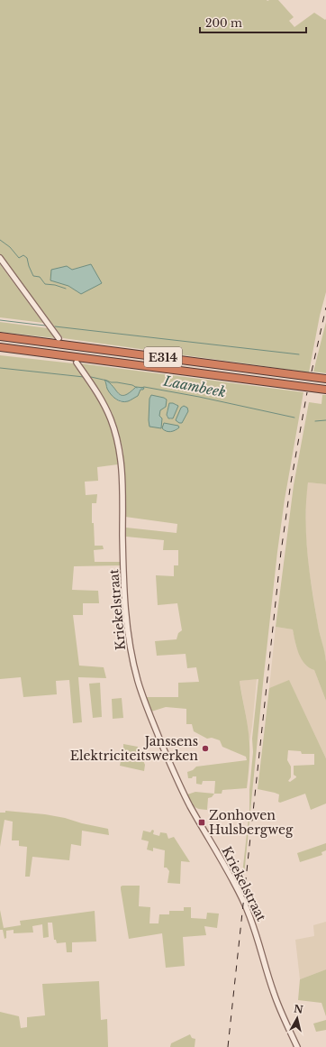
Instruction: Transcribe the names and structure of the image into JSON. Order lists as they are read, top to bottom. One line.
{"streets":{"highway":["E314"],"street":["Kriekelstraat"]},"water":["Laambeek"],"places":{"other":["Janssens Elektriciteitswerken"],"transit":["Zonhoven Hulsbergweg"]},"scale_bar":"200 m","north":"top"}
